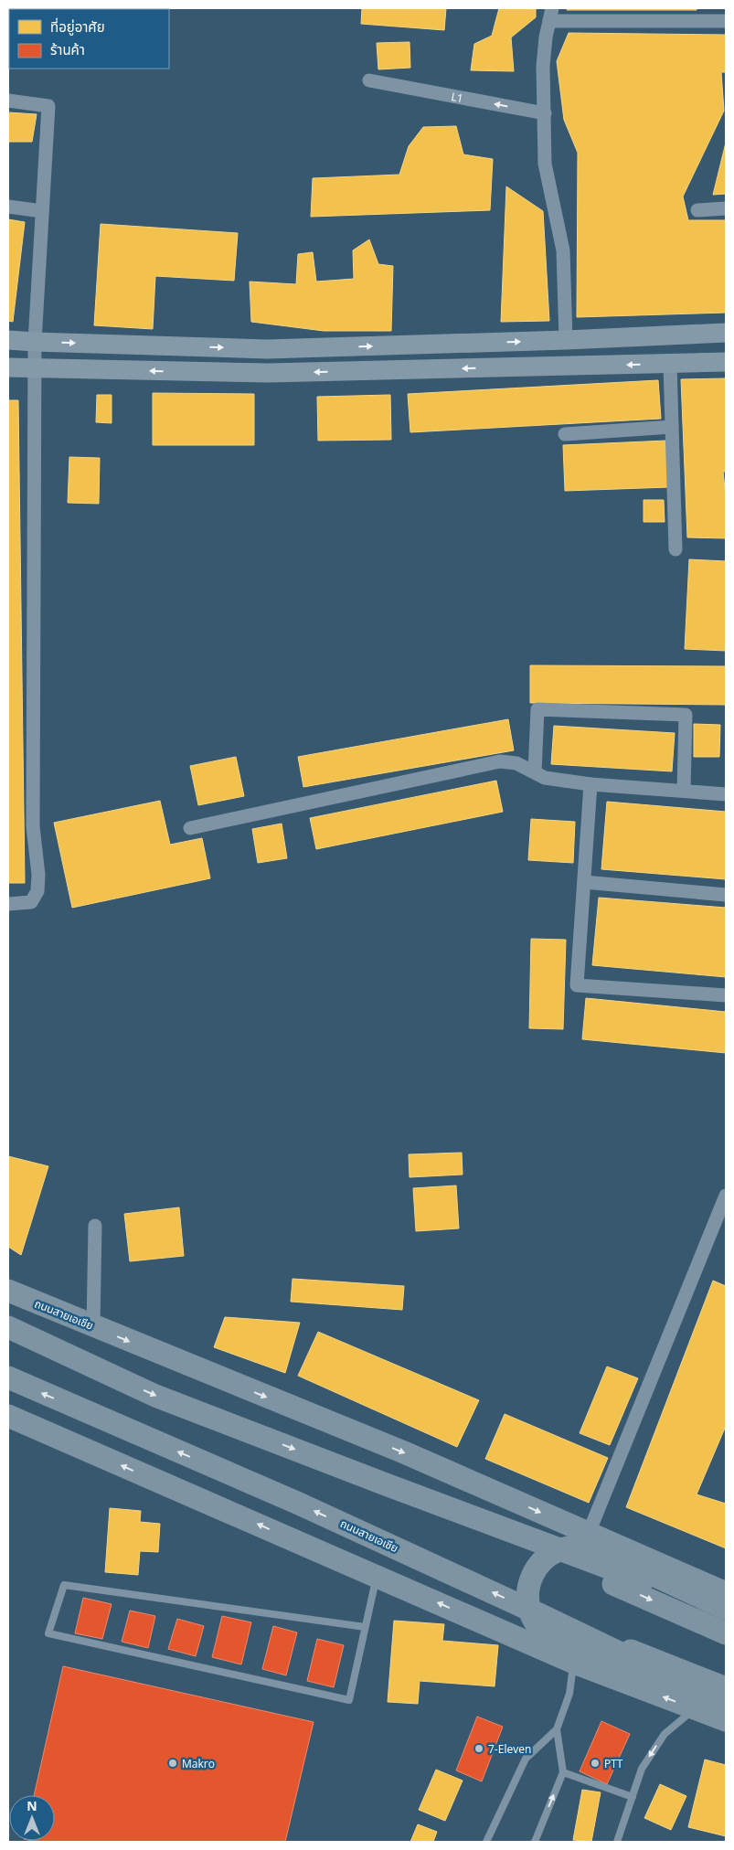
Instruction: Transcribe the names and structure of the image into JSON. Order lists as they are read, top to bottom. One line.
{"streets":{"highway":["ถนนสายเอเชีย"],"street":["L1"]},"one_way":["L1"],"places":["7-Eleven","Makro","PTT"],"legend":["ที่อยู่อาศัย","ร้านค้า"],"north":"top"}
